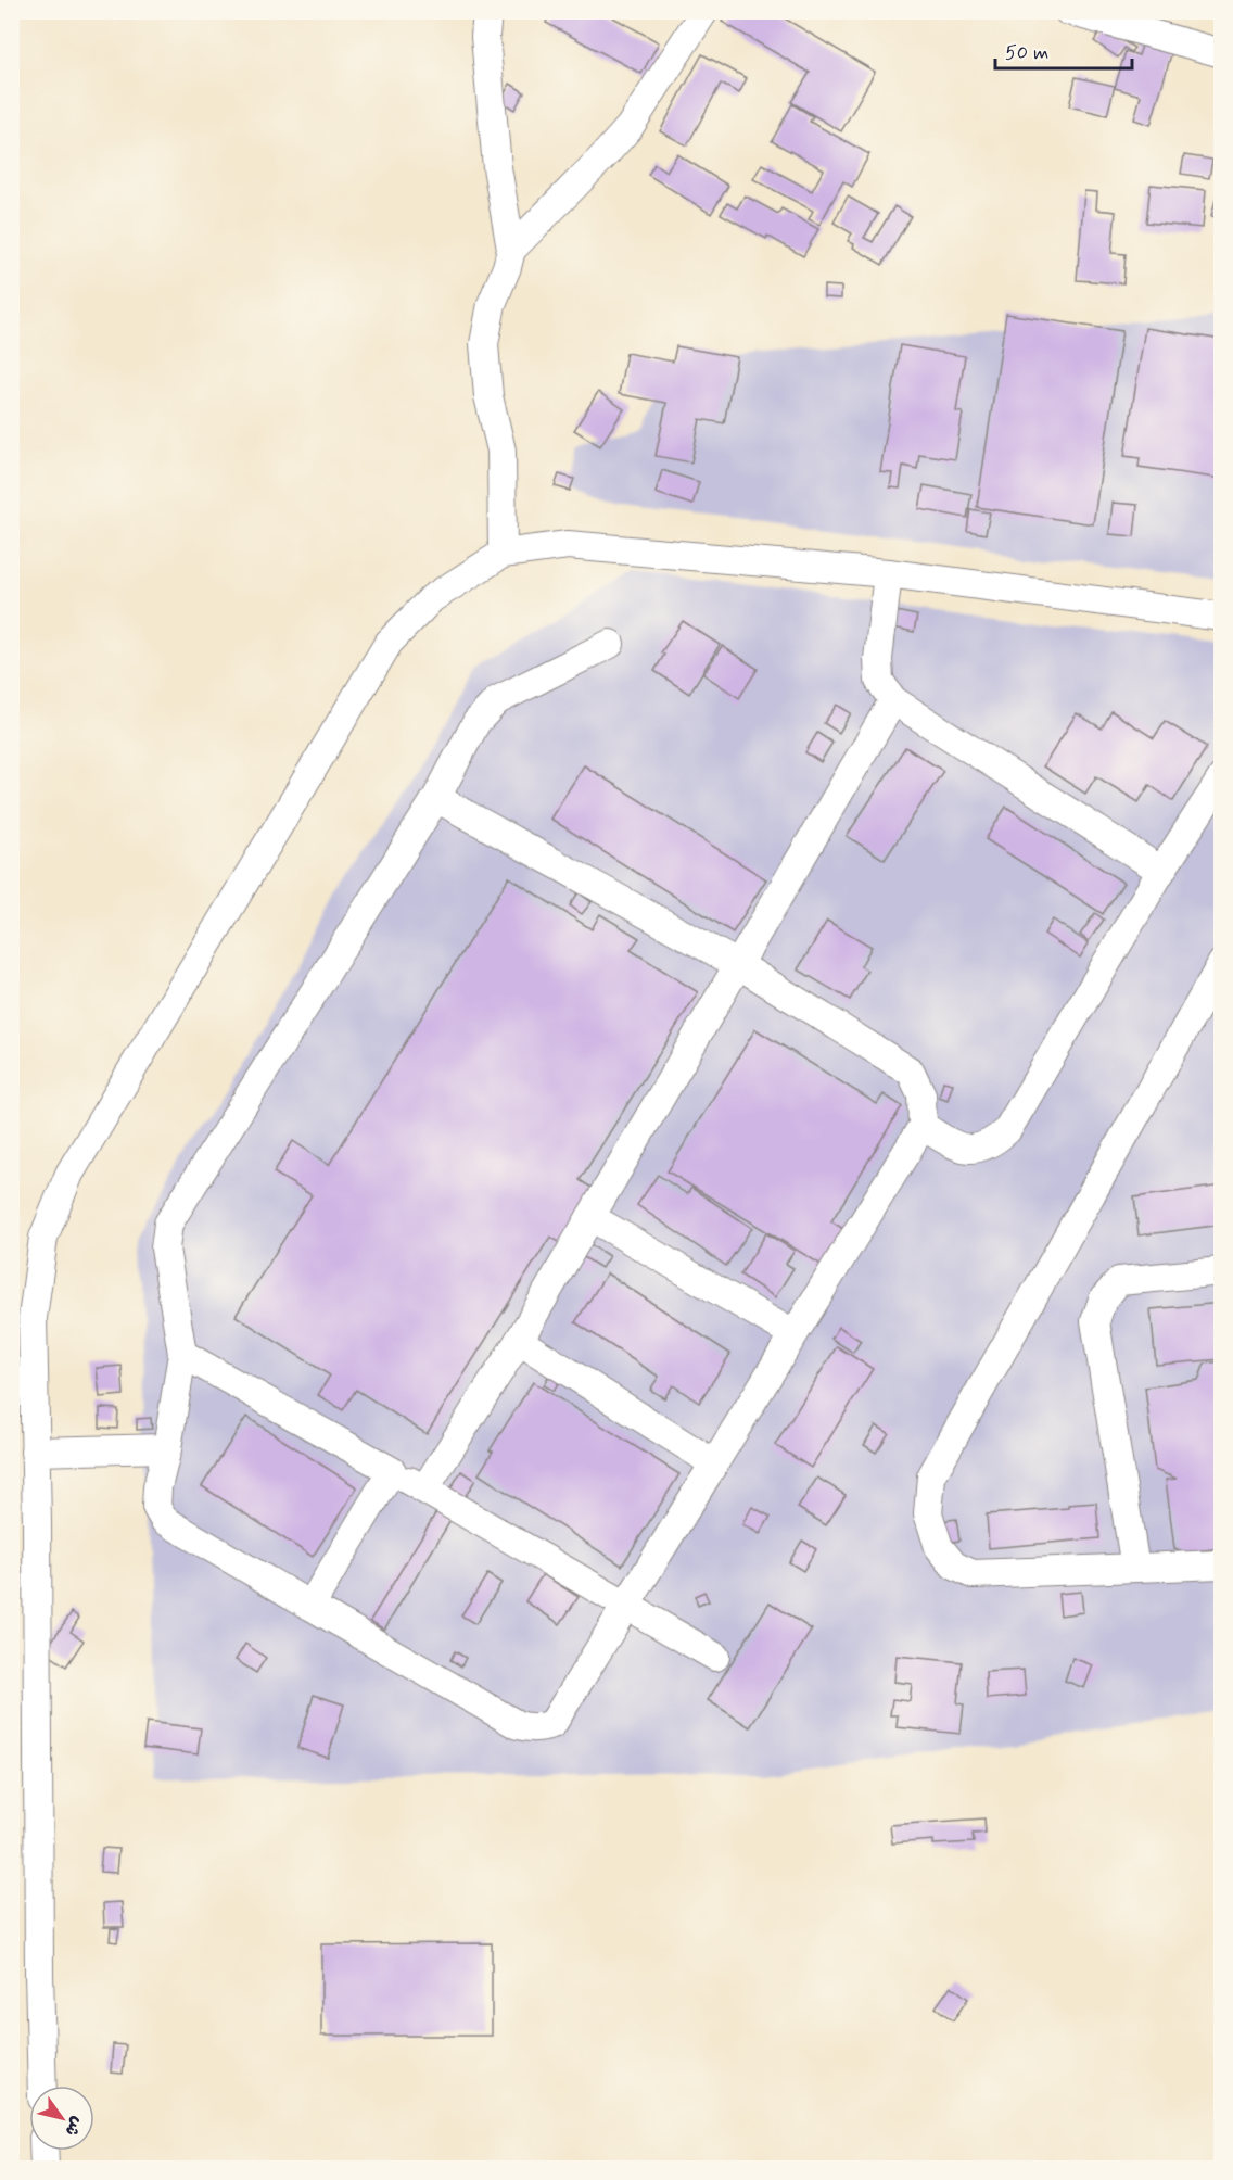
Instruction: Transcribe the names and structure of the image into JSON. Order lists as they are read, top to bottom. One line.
{"scale_bar":"50 m","north":"bottom right"}
